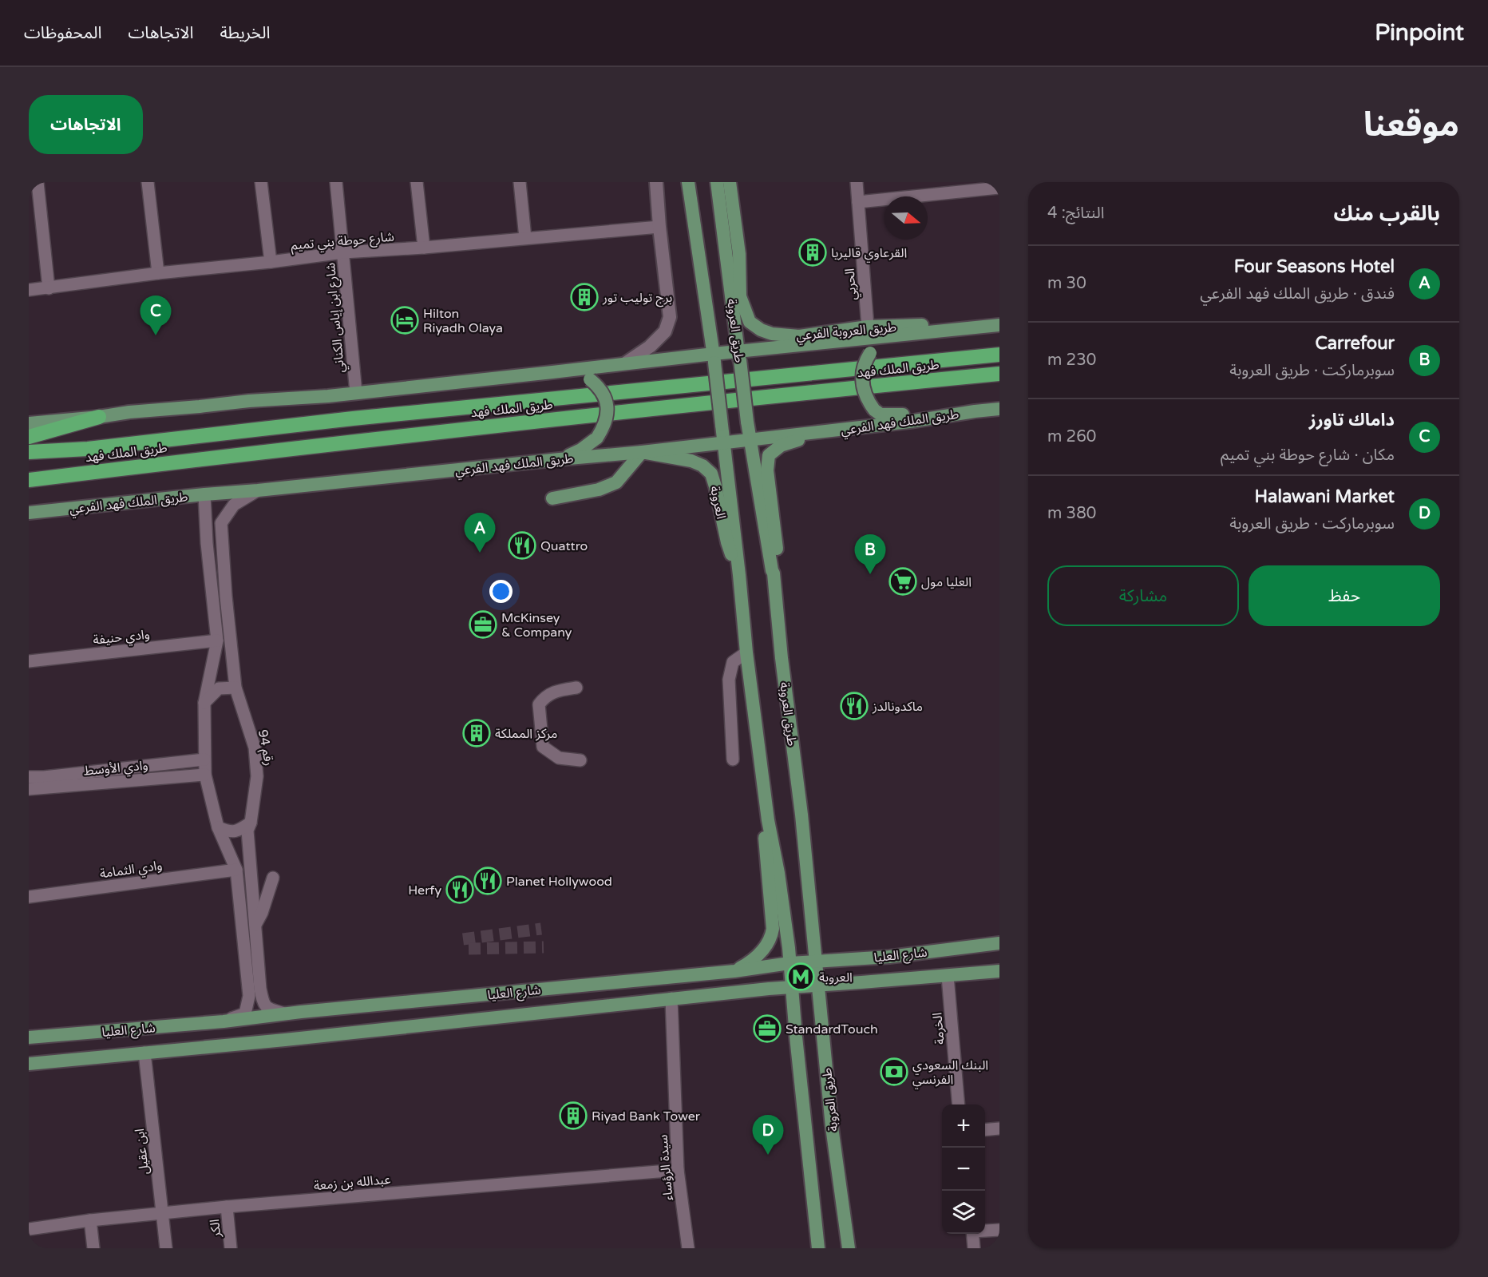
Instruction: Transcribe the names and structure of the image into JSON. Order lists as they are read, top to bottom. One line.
{"streets":{"highway":["طريق الملك فهد"],"main road":["طريق العروبة","طريق العروبة الفرعي","طريق الملك فهد الفرعي","العروبة","شارع العليا"],"street":["شارع حوطة بني تميم","الحربي","شارع ابن إياس الكناني","وادي حنيفة","رقم 94","وادي الأوسط","وادي الثمامة","الخرمة","ابن عقيل","سيدة الرؤساء","عبدالله بن زمعة","الكر"]},"crossings":[["شارع حوطة بني تميم","شارع ابن إياس الكناني"],["الحربي","طريق العروبة الفرعي"],["طريق العروبة","طريق الملك فهد الفرعي"],["طريق العروبة","العروبة"],["طريق العروبة","شارع العليا"],["طريق الملك فهد الفرعي","العروبة"],["طريق الملك فهد الفرعي","رقم 94"],["رقم 94","شارع العليا"],["شارع العليا","الخرمة"],["شارع العليا","ابن عقيل"],["شارع العليا","سيدة الرؤساء"],["ابن عقيل","عبدالله بن زمعة"],["سيدة الرؤساء","عبدالله بن زمعة"],["عبدالله بن زمعة","الكر"]],"places":{"building":["القرعاوي قاليريا","برج توليب تور","مركز المملكة","Riyad Bank Tower"],"hotel":["Hilton Riyadh Olaya"],"restaurant":["Quattro","ماكدونالدز","Planet Hollywood","Herfy"],"supermarket":["العليا مول"],"office":["McKinsey & Company","StandardTouch"],"metro station":["العروبة"],"bank":["البنك السعودي الفرنسي"]},"north":"right","page":{"header":"Pinpoint","nav":["الخريطة","الاتجاهات","المحفوظات"],"title":"موقعنا","buttons":["الاتجاهات",["حفظ","مشاركة"]],"heading":["بالقرب منك","النتائج: 4"],"list":[{"mark":"A","name":"Four Seasons Hotel","note":"فندق · طريق الملك فهد الفرعي","value":"30 m"},{"mark":"B","name":"Carrefour","note":"سوبرماركت · طريق العروبة","value":"230 m"},{"mark":"C","name":"داماك تاورز","note":"مكان · شارع حوطة بني تميم","value":"260 m"},{"mark":"D","name":"Halawani Market","note":"سوبرماركت · طريق العروبة","value":"380 m"}],"pins":["C","A","B","D"],"map_buttons":["+","−"]}}
